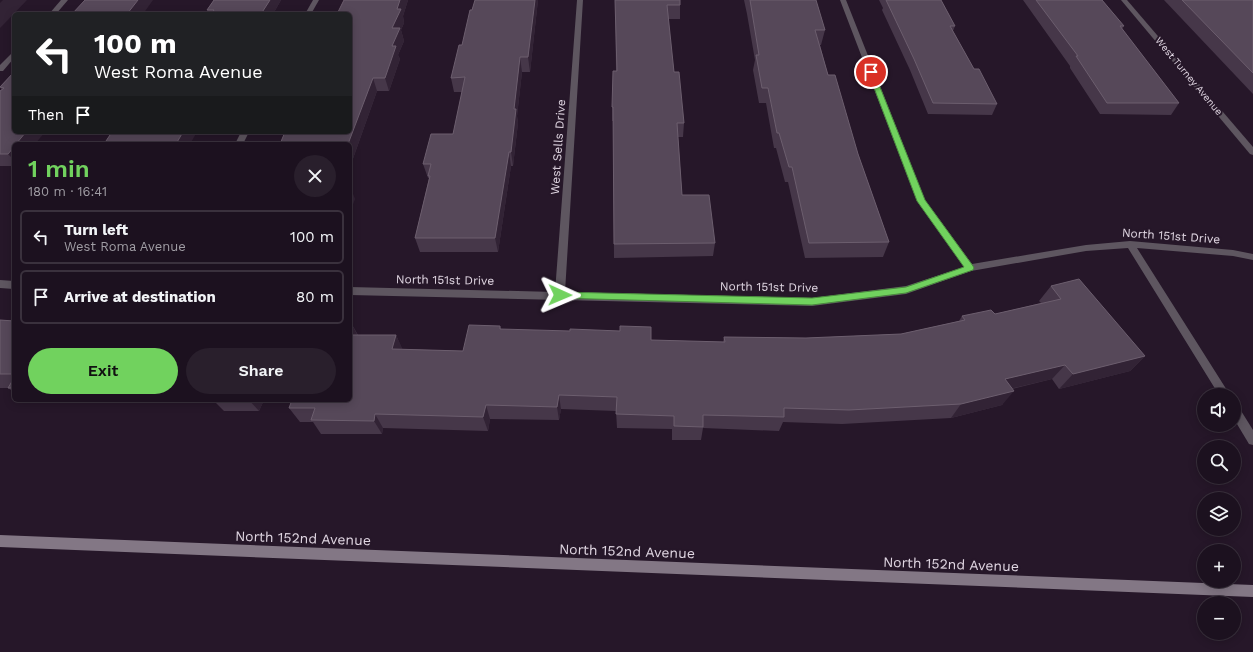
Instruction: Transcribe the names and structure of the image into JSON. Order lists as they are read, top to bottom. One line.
{"streets":{"street":["West Turney Avenue","West Sells Drive","North 151st Drive","North 152nd Avenue"]},"crossings":[["West Sells Drive","North 151st Drive"]],"page":{"turn":["100 m","West Roma Avenue"],"then":"Then","heading":["1 min","180 m · 16:41"],"list":[{"name":"Turn left","note":"West Roma Avenue","value":"100 m"},{"name":"Arrive at destination","value":"80 m"}],"buttons":["Exit","Share"],"map_buttons":["+","−"]}}
